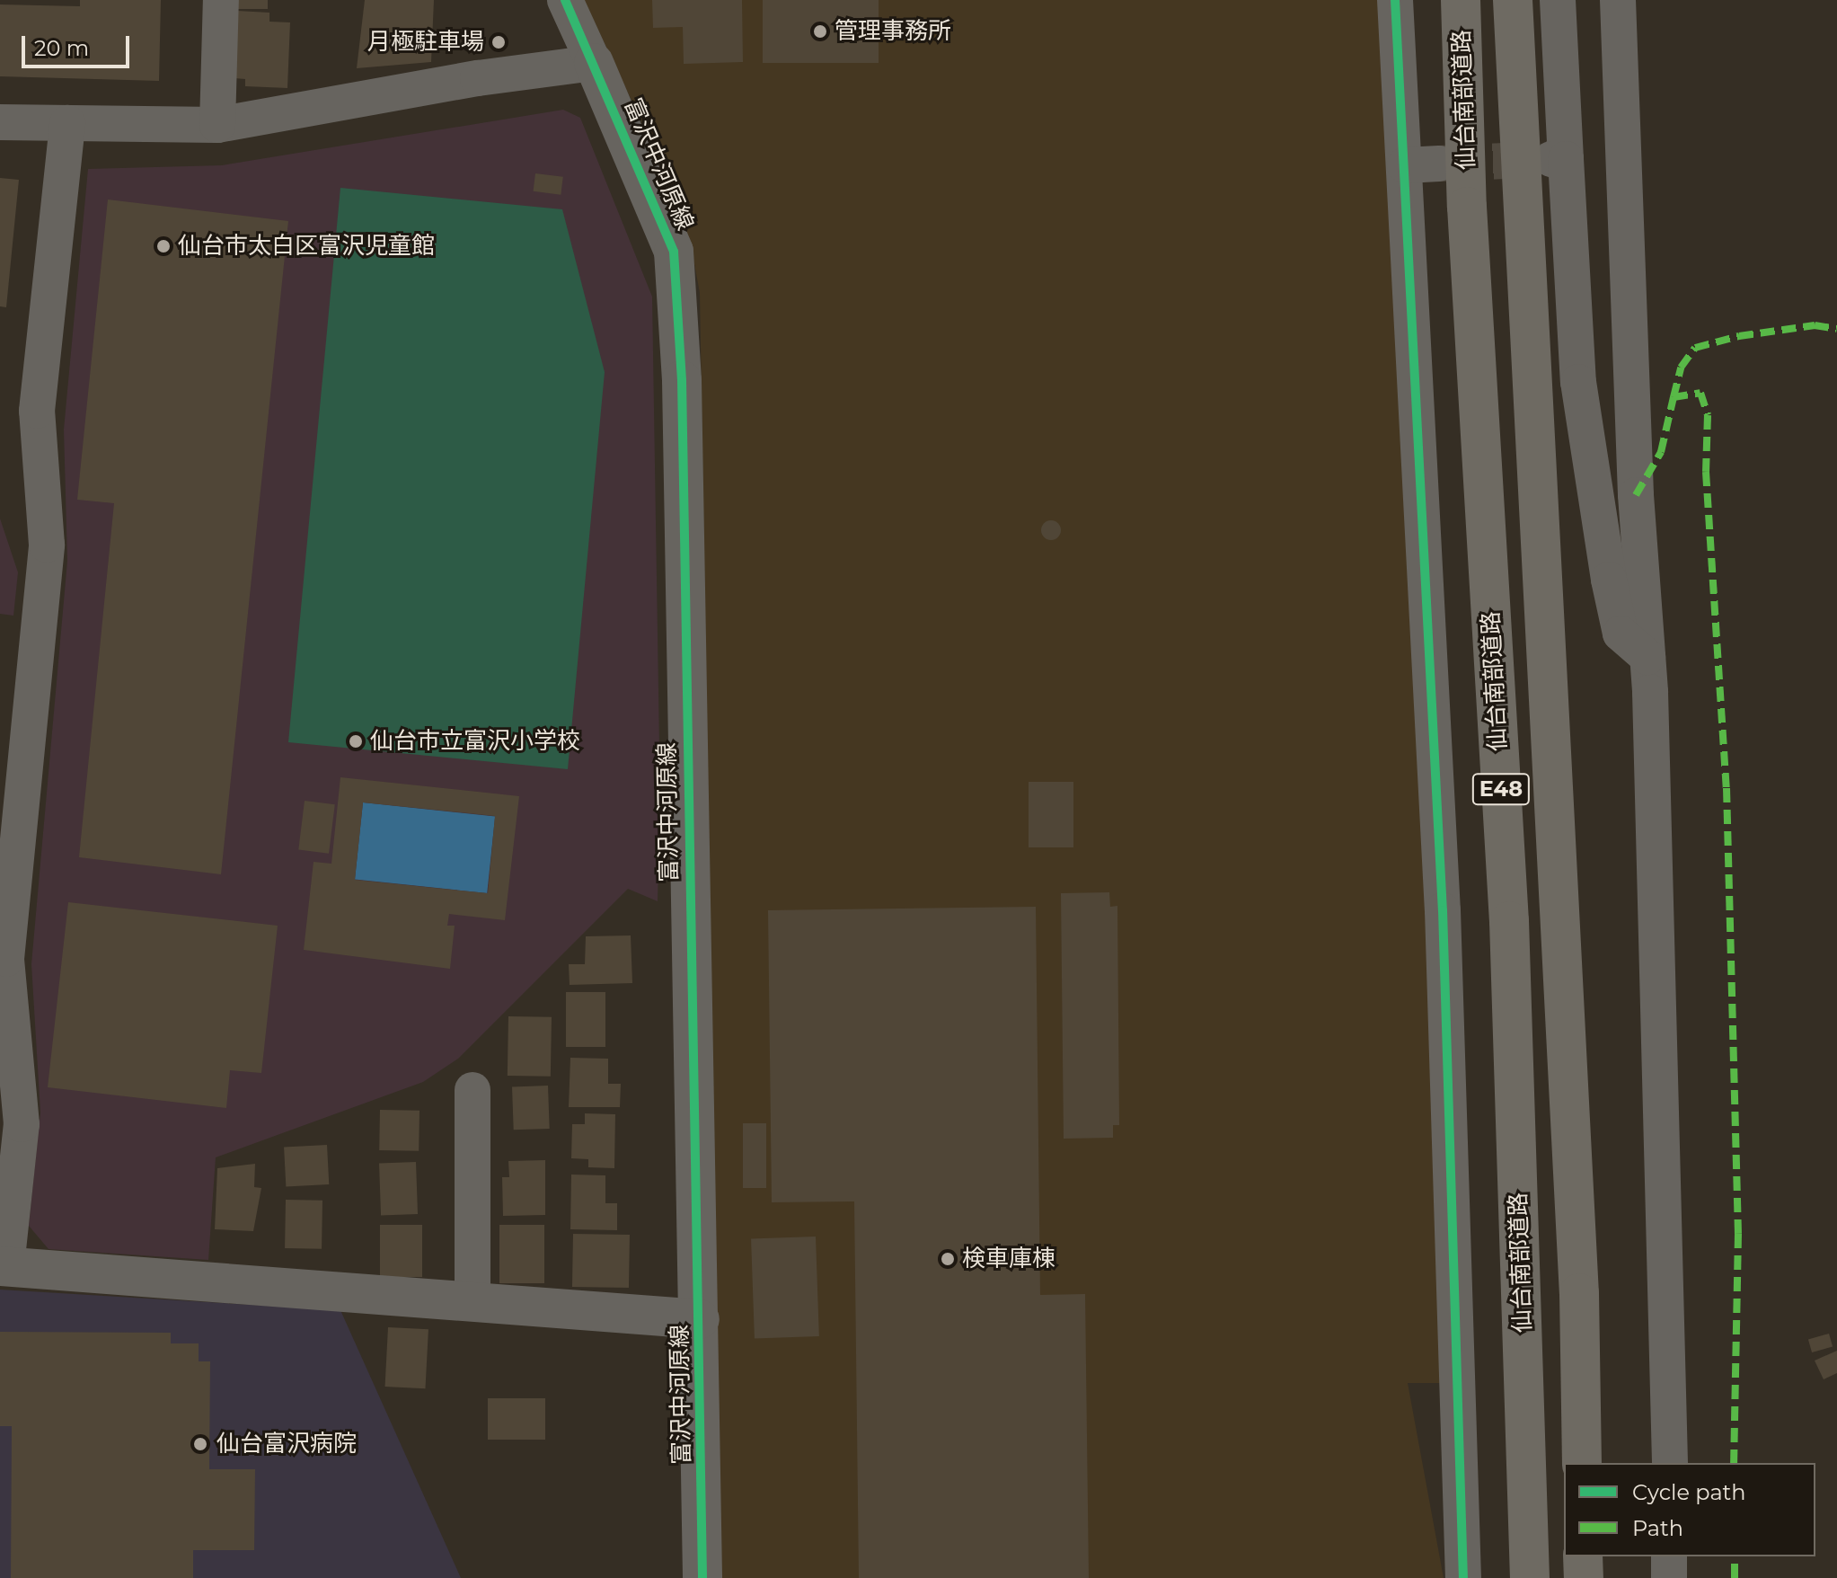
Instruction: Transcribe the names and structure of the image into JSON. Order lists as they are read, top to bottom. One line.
{"streets":{"highway":["仙台南部道路","E48"],"street":["富沢中河原線"]},"places":["管理事務所","月極駐車場","仙台市太白区富沢児童館","仙台市立富沢小学校","検車庫棟","仙台富沢病院"],"legend":["Cycle path","Path"],"scale_bar":"20 m"}
